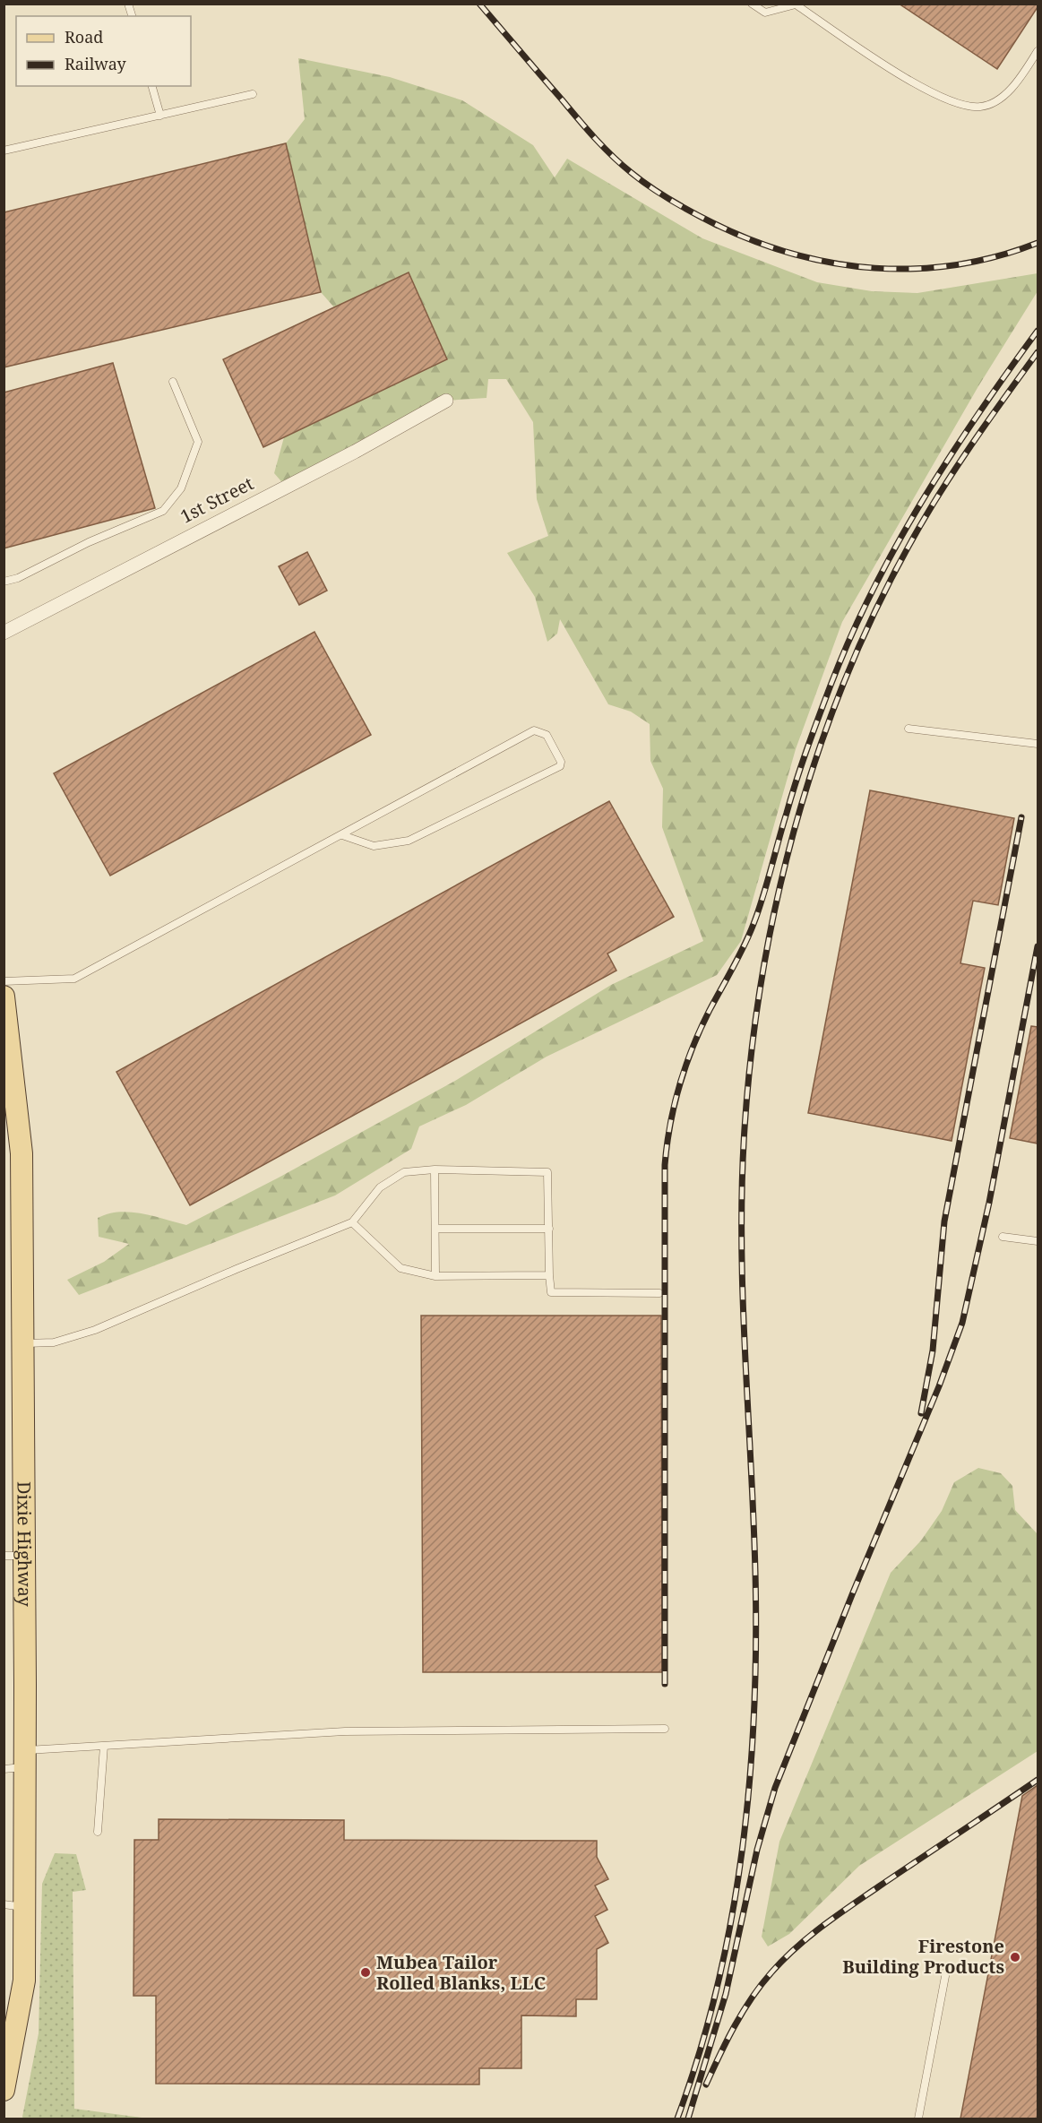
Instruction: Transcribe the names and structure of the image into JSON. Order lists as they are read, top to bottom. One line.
{"streets":{"main road":["Dixie Highway"],"street":["1st Street"]},"places":["Firestone Building Products","Mubea Tailor Rolled Blanks, LLC"],"legend":["Road","Railway"]}
